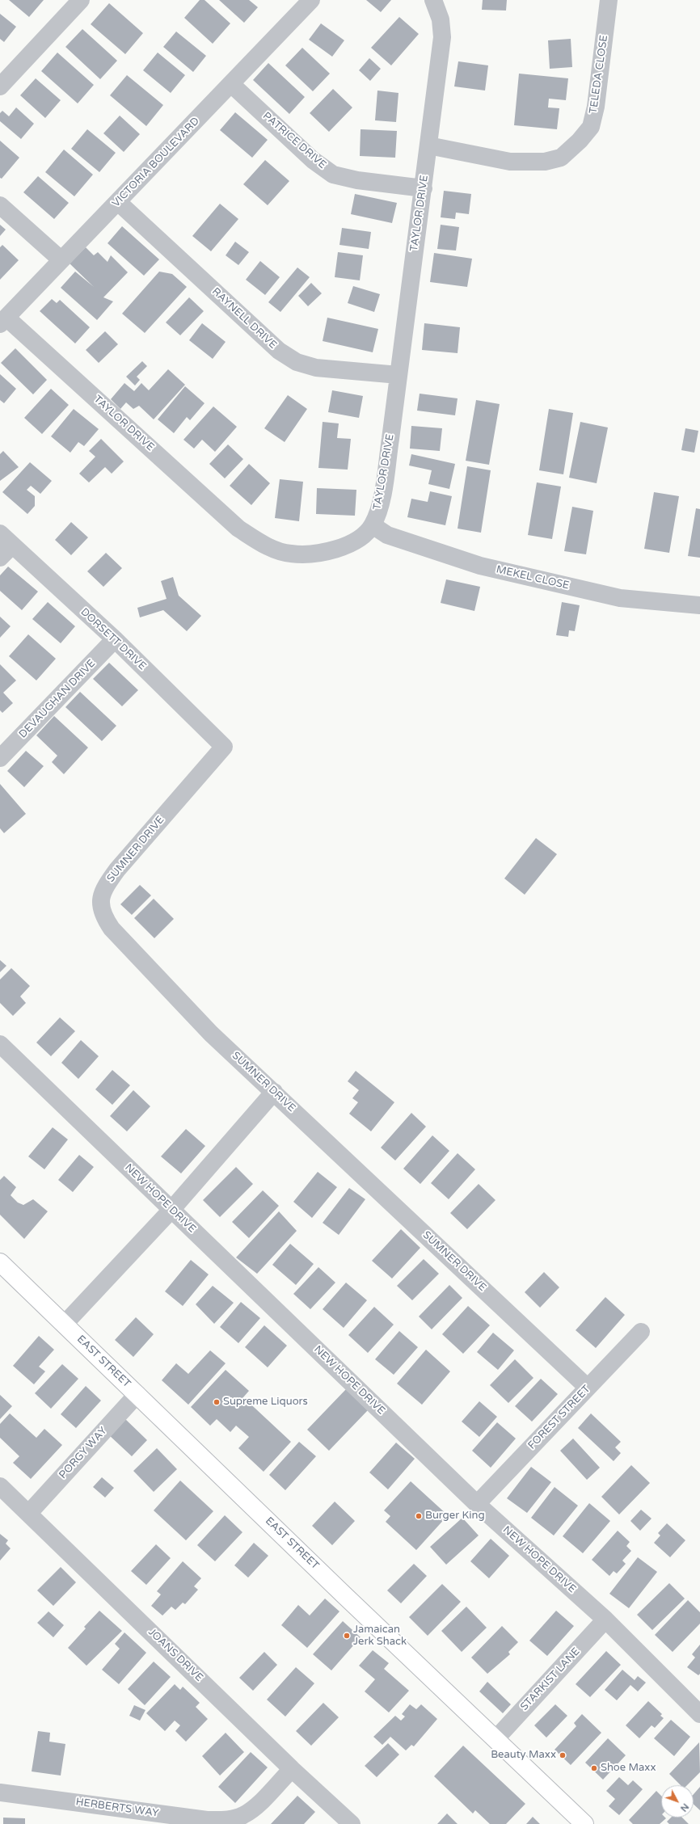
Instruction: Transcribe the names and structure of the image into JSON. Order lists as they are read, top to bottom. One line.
{"streets":{"main road":["EAST STREET"],"street":["TELEDA CLOSE","PATRICE DRIVE","VICTORIA BOULEVARD","TAYLOR DRIVE","RAYNELL DRIVE","MEKEL CLOSE","DORSETT DRIVE","DEVAUGHAN DRIVE","SUMNER DRIVE","NEW HOPE DRIVE","FOREST STREET","PORGY WAY","JOANS DRIVE","STARKIST LANE","HERBERTS WAY"]},"crossings":[["TELEDA CLOSE","TAYLOR DRIVE"],["PATRICE DRIVE","VICTORIA BOULEVARD"],["PATRICE DRIVE","TAYLOR DRIVE"],["VICTORIA BOULEVARD","TAYLOR DRIVE"],["VICTORIA BOULEVARD","RAYNELL DRIVE"],["TAYLOR DRIVE","RAYNELL DRIVE"],["TAYLOR DRIVE","MEKEL CLOSE"],["DORSETT DRIVE","DEVAUGHAN DRIVE"],["DORSETT DRIVE","SUMNER DRIVE"],["SUMNER DRIVE","FOREST STREET"],["NEW HOPE DRIVE","FOREST STREET"],["NEW HOPE DRIVE","STARKIST LANE"],["EAST STREET","PORGY WAY"],["EAST STREET","STARKIST LANE"],["PORGY WAY","JOANS DRIVE"],["JOANS DRIVE","HERBERTS WAY"]],"places":["Supreme Liquors","Burger King","Jamaican Jerk Shack","Beauty Maxx","Shoe Maxx"],"north":"bottom right"}
